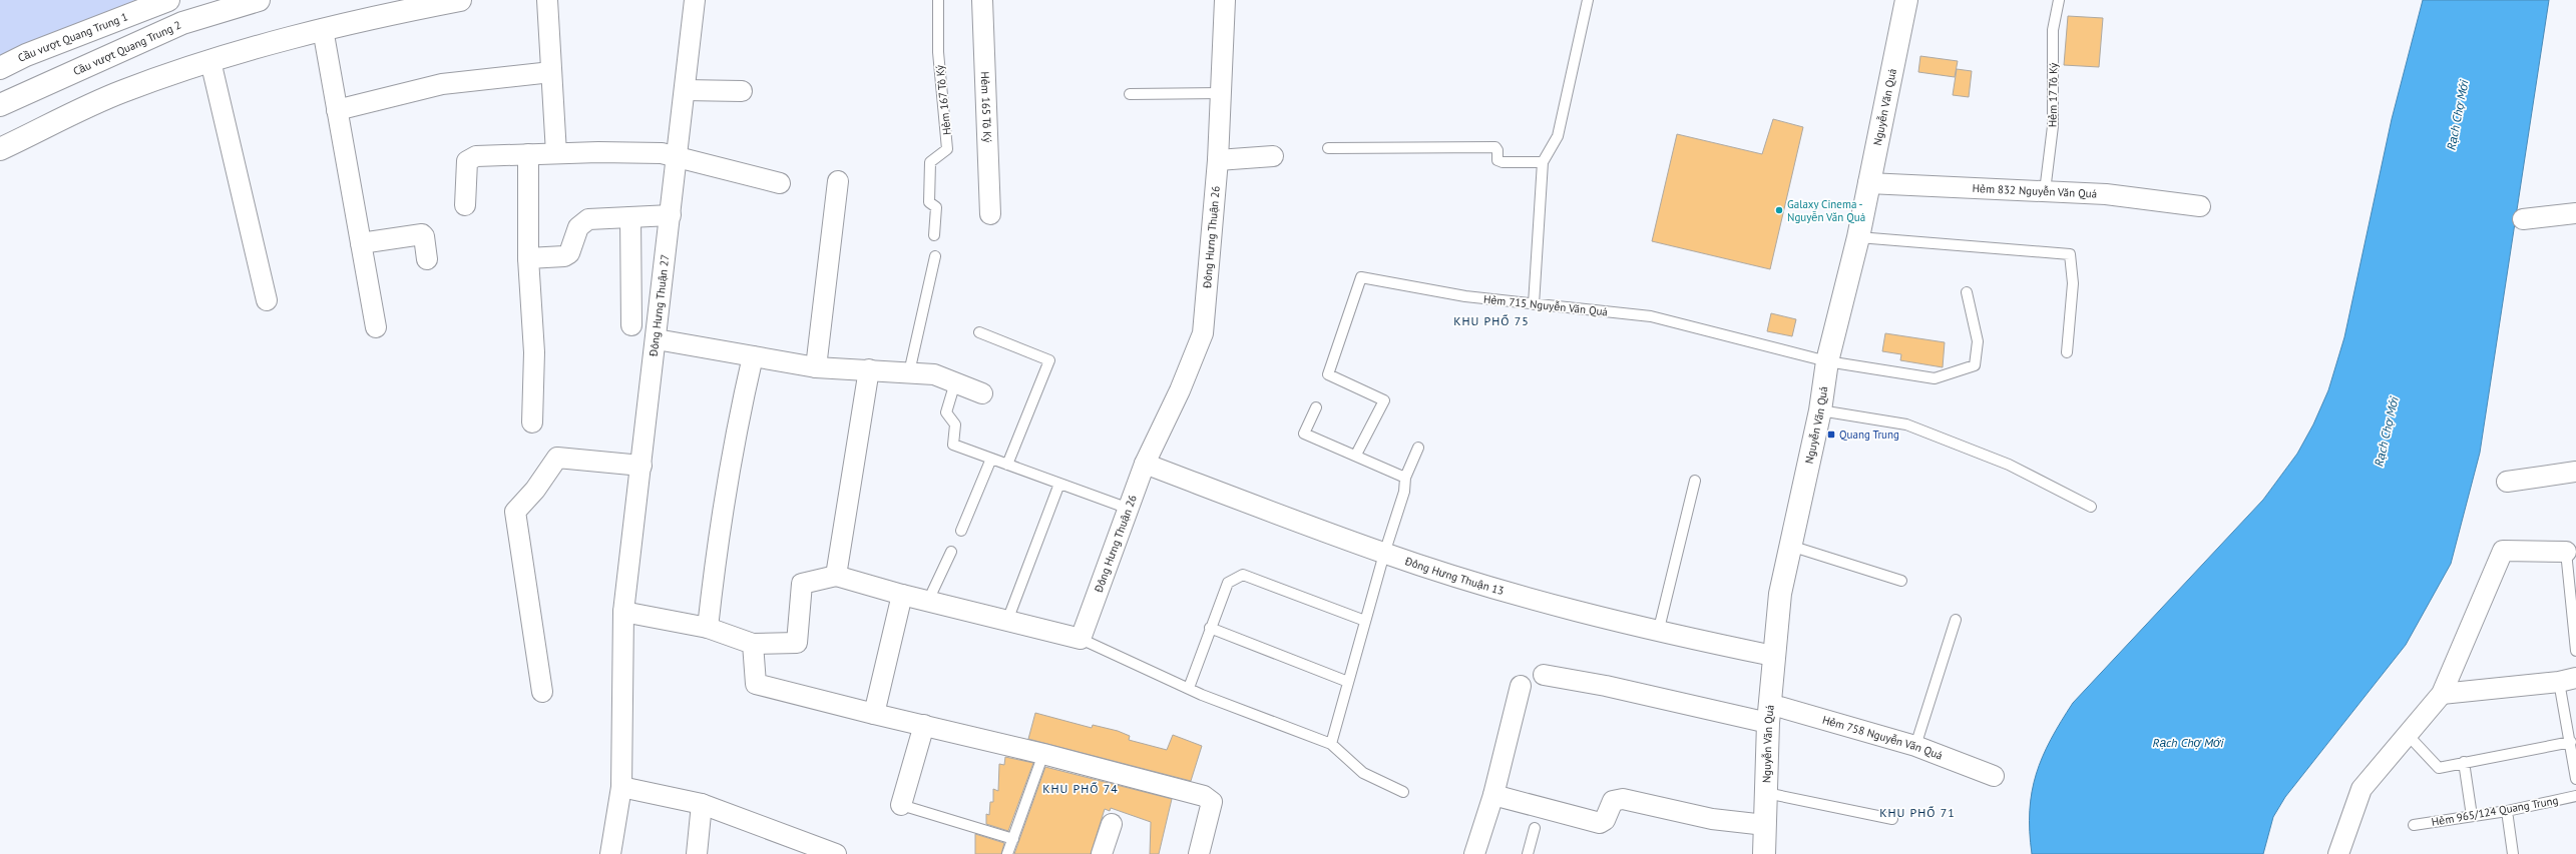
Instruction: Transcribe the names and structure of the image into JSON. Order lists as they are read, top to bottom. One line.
{"streets":{"main road":["Cầu vượt Quang Trung 1","Cầu vượt Quang Trung 2","Nguyễn Văn Quá"],"street":["Hẻm 165 Tô Ký","Hẻm 832 Nguyễn Văn Quá","Đông Hưng Thuận 26","Đông Hưng Thuận 27","Đông Hưng Thuận 13","Hẻm 758 Nguyễn Văn Quá"],"lane":["Hẻm 17 Tô Ký","Hẻm 167 Tô Ký","Hẻm 715 Nguyễn Văn Quá","Hẻm 965/124 Quang Trung"]},"crossings":[["Hẻm 17 Tô Ký","Hẻm 832 Nguyễn Văn Quá"],["Nguyễn Văn Quá","Hẻm 832 Nguyễn Văn Quá"],["Nguyễn Văn Quá","Hẻm 715 Nguyễn Văn Quá"],["Nguyễn Văn Quá","Đông Hưng Thuận 13"],["Nguyễn Văn Quá","Hẻm 758 Nguyễn Văn Quá"],["Đông Hưng Thuận 26","Đông Hưng Thuận 13"]],"districts":["KHU PHỐ 75","KHU PHỐ 74","KHU PHỐ 71"],"water":["Rạch Chợ Mới"],"places":{"other":["Galaxy Cinema - Nguyễn Văn Quá"],"transit":["Quang Trung"]}}
